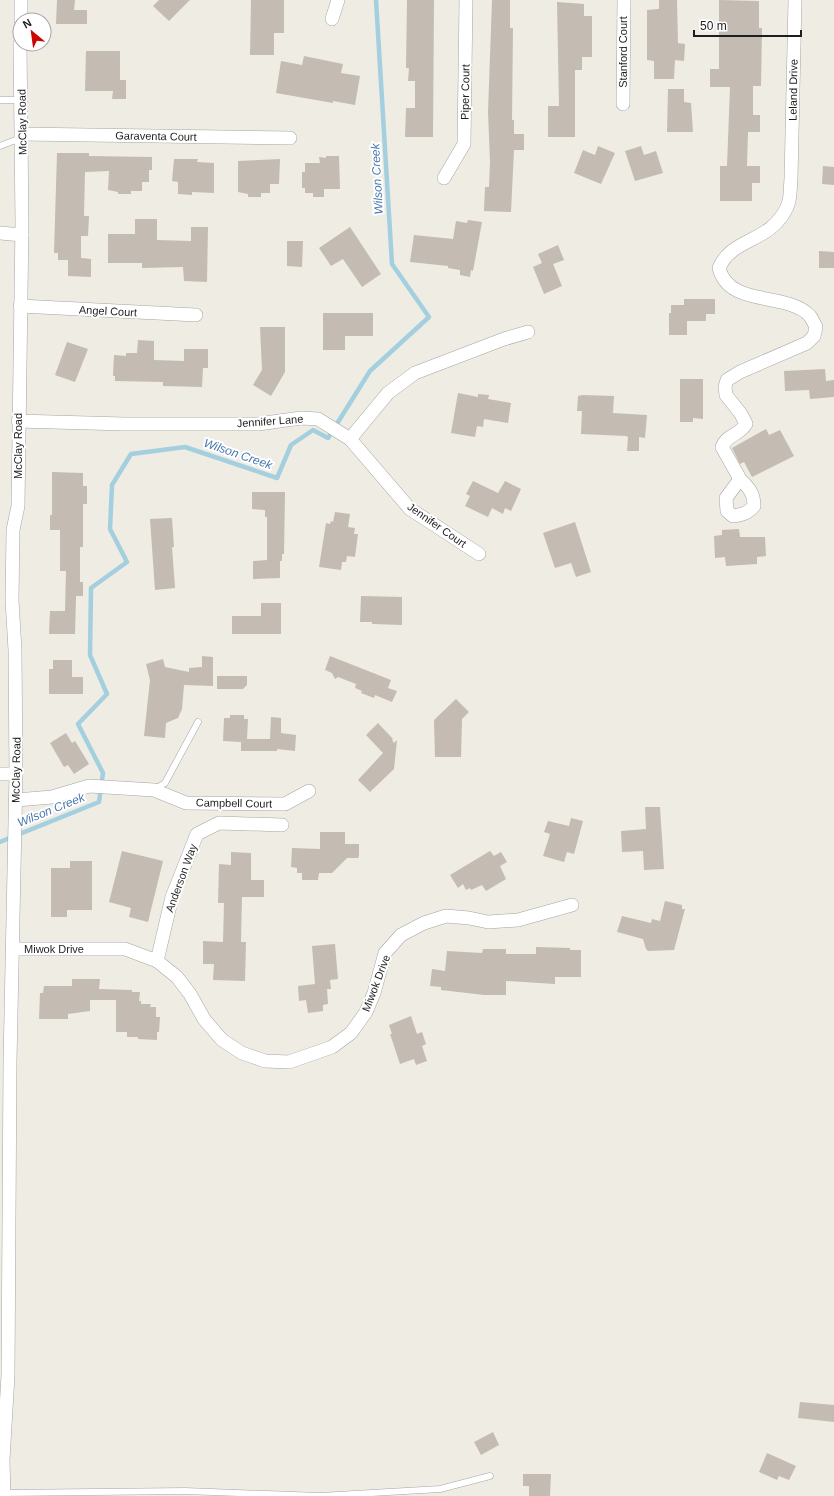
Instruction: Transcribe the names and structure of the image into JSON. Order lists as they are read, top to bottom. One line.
{"streets":{"street":["Stanford Court","Leland Drive","Piper Court","McClay Road","Garaventa Court","Angel Court","Jennifer Lane","Jennifer Court","Campbell Court","Anderson Way","Miwok Drive"]},"crossings":[["McClay Road","Garaventa Court"],["McClay Road","Angel Court"],["McClay Road","Jennifer Lane"],["McClay Road","Campbell Court"],["McClay Road","Miwok Drive"],["Jennifer Lane","Jennifer Court"],["Anderson Way","Miwok Drive"]],"water":["Wilson Creek"],"scale_bar":"50 m","north":"top left"}
